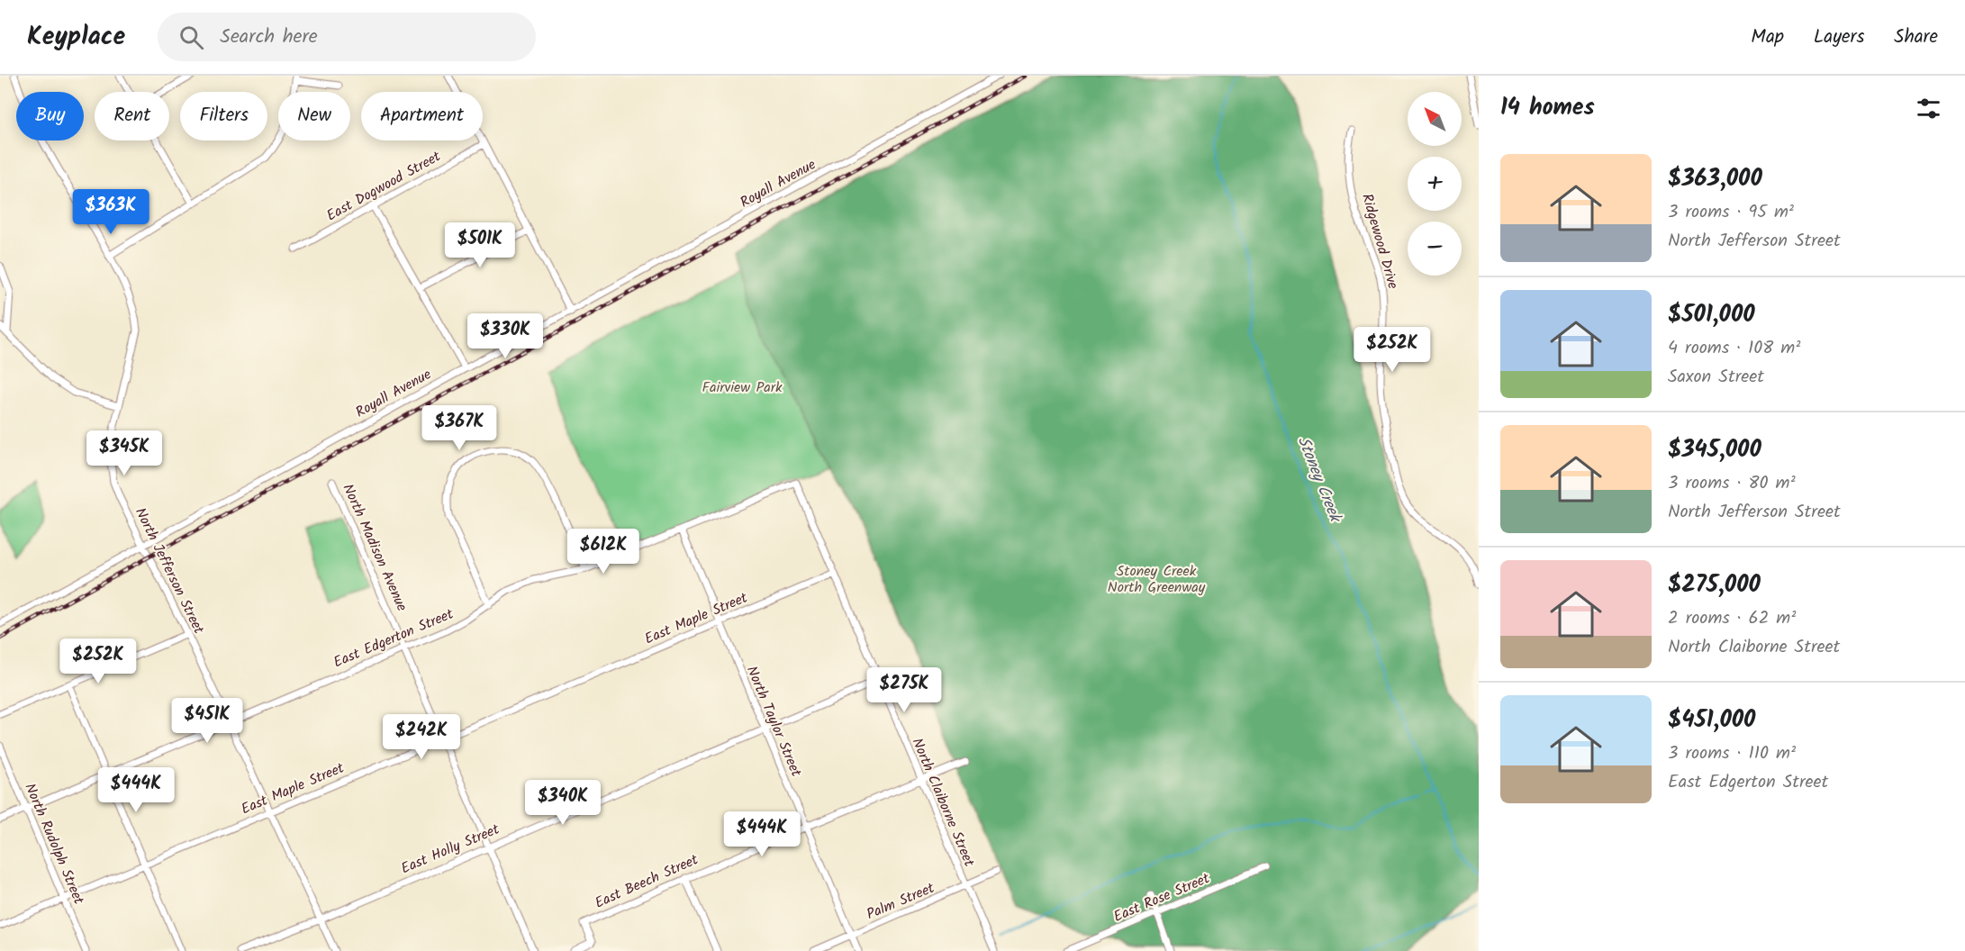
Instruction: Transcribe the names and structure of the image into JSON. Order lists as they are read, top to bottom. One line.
{"streets":{"street":["Royall Avenue","East Dogwood Street","Ridgewood Drive","North Madison Avenue","North Jefferson Street","East Maple Street","East Edgerton Street","North Taylor Street","North Claiborne Street","North Rudolph Street","East Holly Street","East Beech Street","East Rose Street","Palm Street"]},"crossings":[["Royall Avenue","North Jefferson Street"],["North Madison Avenue","East Maple Street"],["North Madison Avenue","East Edgerton Street"],["North Madison Avenue","East Holly Street"],["North Jefferson Street","East Maple Street"],["North Jefferson Street","East Edgerton Street"],["North Jefferson Street","East Holly Street"],["East Maple Street","North Taylor Street"],["East Maple Street","North Claiborne Street"],["East Maple Street","North Rudolph Street"],["East Edgerton Street","North Taylor Street"],["East Edgerton Street","North Claiborne Street"],["East Edgerton Street","North Rudolph Street"],["North Taylor Street","East Holly Street"],["North Taylor Street","East Beech Street"],["North Taylor Street","Palm Street"],["North Claiborne Street","East Holly Street"],["North Claiborne Street","East Beech Street"],["North Claiborne Street","Palm Street"]],"water":["Stoney Creek"],"parks":["Fairview Park","Stoney Creek North Greenway"],"north":"top left","page":{"header":"Keyplace","search":"Search here","nav":["Map","Layers","Share"],"heading":"14 homes","map_buttons":["+","−"],"chip":["Buy","Rent","Filters","New","Apartment"],"list":[{"name":"$363,000","note":"3 rooms · 95 m² · North Jefferson Street"},{"name":"$501,000","note":"4 rooms · 108 m² · Saxon Street"},{"name":"$345,000","note":"3 rooms · 80 m² · North Jefferson Street"},{"name":"$275,000","note":"2 rooms · 62 m² · North Claiborne Street"},{"name":"$451,000","note":"3 rooms · 110 m² · East Edgerton Street"}],"price":["$363K","$501K","$330K","$252K","$367K","$345K","$612K","$252K","$275K","$451K","$242K","$444K","$340K","$444K"]}}
